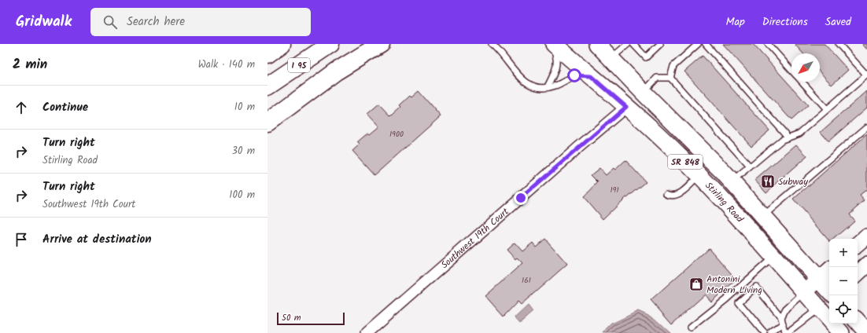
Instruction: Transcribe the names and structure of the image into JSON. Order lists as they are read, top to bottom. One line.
{"streets":{"highway":["I 95"],"main road":["SR 848","Stirling Road"],"street":["Southwest 19th Court"]},"crossings":[["Stirling Road","Southwest 19th Court"]],"places":{"restaurant":["Subway"],"shop":["Antonini Modern Living"]},"house_numbers":["1900","191","161"],"scale_bar":"50 m","north":"bottom left","page":{"header":"Gridwalk","search":"Search here","nav":["Map","Directions","Saved"],"heading":["2 min","Walk · 140 m"],"list":[["Continue","10 m"],["Turn right","Stirling Road","30 m"],["Turn right","Southwest 19th Court","100 m"],"Arrive at destination"],"map_buttons":["+","−"],"scale":"50 m"}}
